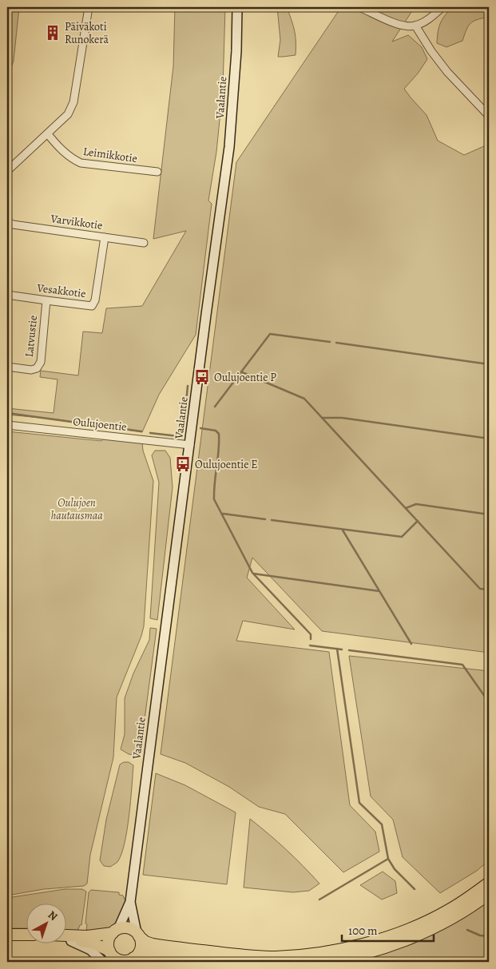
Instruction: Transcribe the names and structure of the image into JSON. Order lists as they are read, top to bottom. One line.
{"streets":{"street":["Vaalantie","Leimikkotie","Varvikkotie","Vesakkotie","Latvustie","Oulujoentie"]},"crossings":[["Vaalantie","Oulujoentie"],["Varvikkotie","Vesakkotie"],["Vesakkotie","Latvustie"]],"parks":["Oulujoen hautausmaa"],"places":{"building":["Päiväkoti Runokerä"],"bus stop":["Oulujoentie P","Oulujoentie E"]},"scale_bar":"100 m","north":"top right"}
